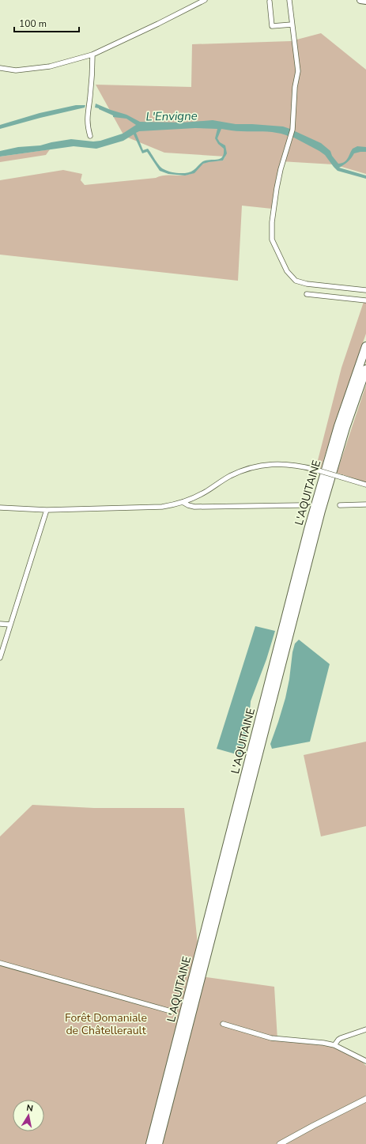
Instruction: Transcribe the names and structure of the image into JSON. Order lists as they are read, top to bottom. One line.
{"streets":{"highway":["L'AQUITAINE"]},"water":["L'Envigne"],"parks":["Forêt Domaniale de Châtellerault"],"scale_bar":"100 m","north":"top"}
